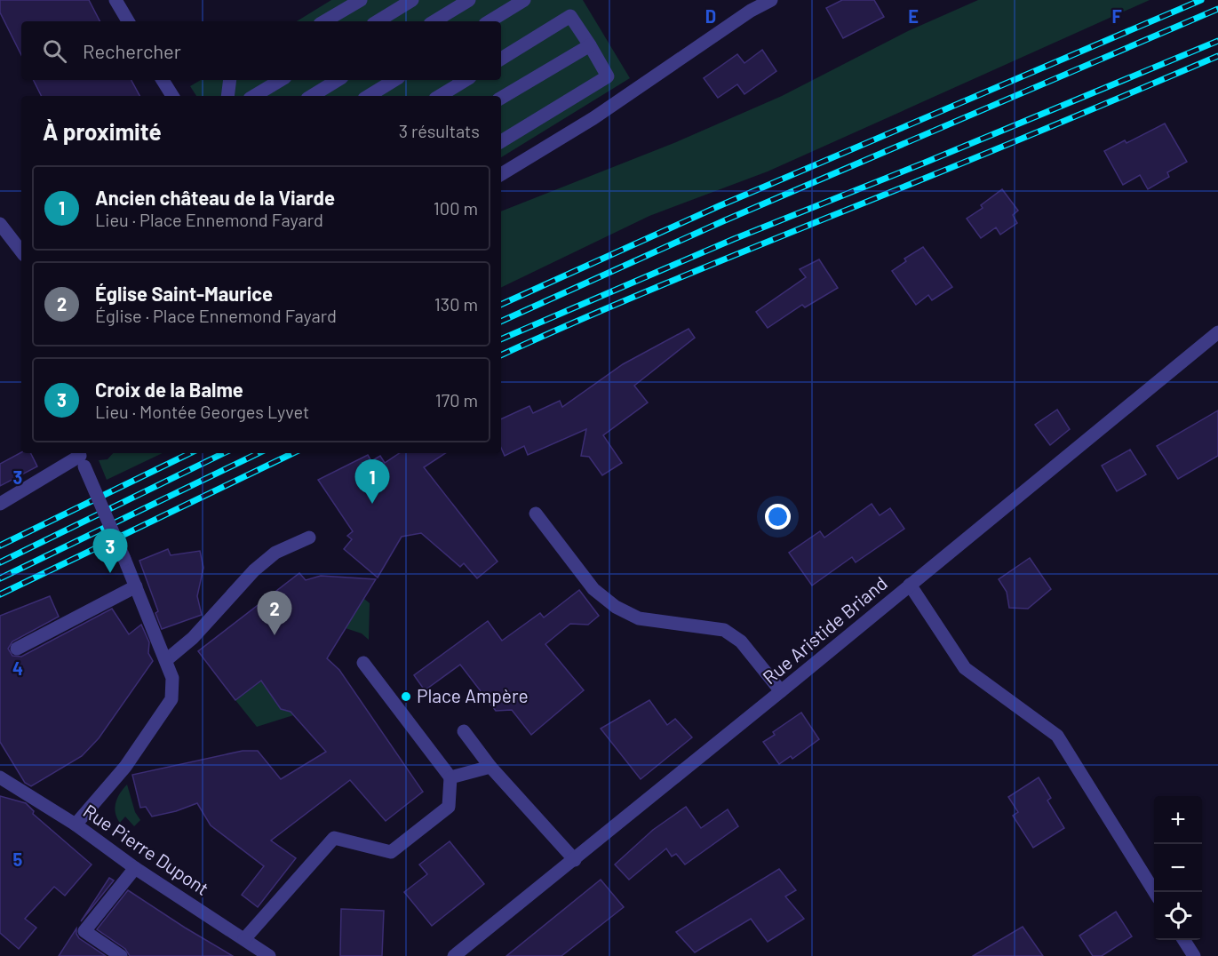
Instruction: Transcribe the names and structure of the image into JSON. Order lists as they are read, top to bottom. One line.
{"streets":{"street":["Rue Aristide Briand","Rue Pierre Dupont"]},"places":["Place Ampère"],"page":{"search":"Rechercher","heading":["À proximité","3 résultats"],"list":[{"mark":"1","name":"Ancien château de la Viarde","note":"Lieu · Place Ennemond Fayard","value":"100 m"},{"mark":"2","name":"Église Saint-Maurice","note":"Église · Place Ennemond Fayard","value":"130 m"},{"mark":"3","name":"Croix de la Balme","note":"Lieu · Montée Georges Lyvet","value":"170 m"}],"pins":["1","3","2"],"map_buttons":["+","−"]},"grid":{"columns":["D","E","F"],"rows":["3","4","5"]}}
